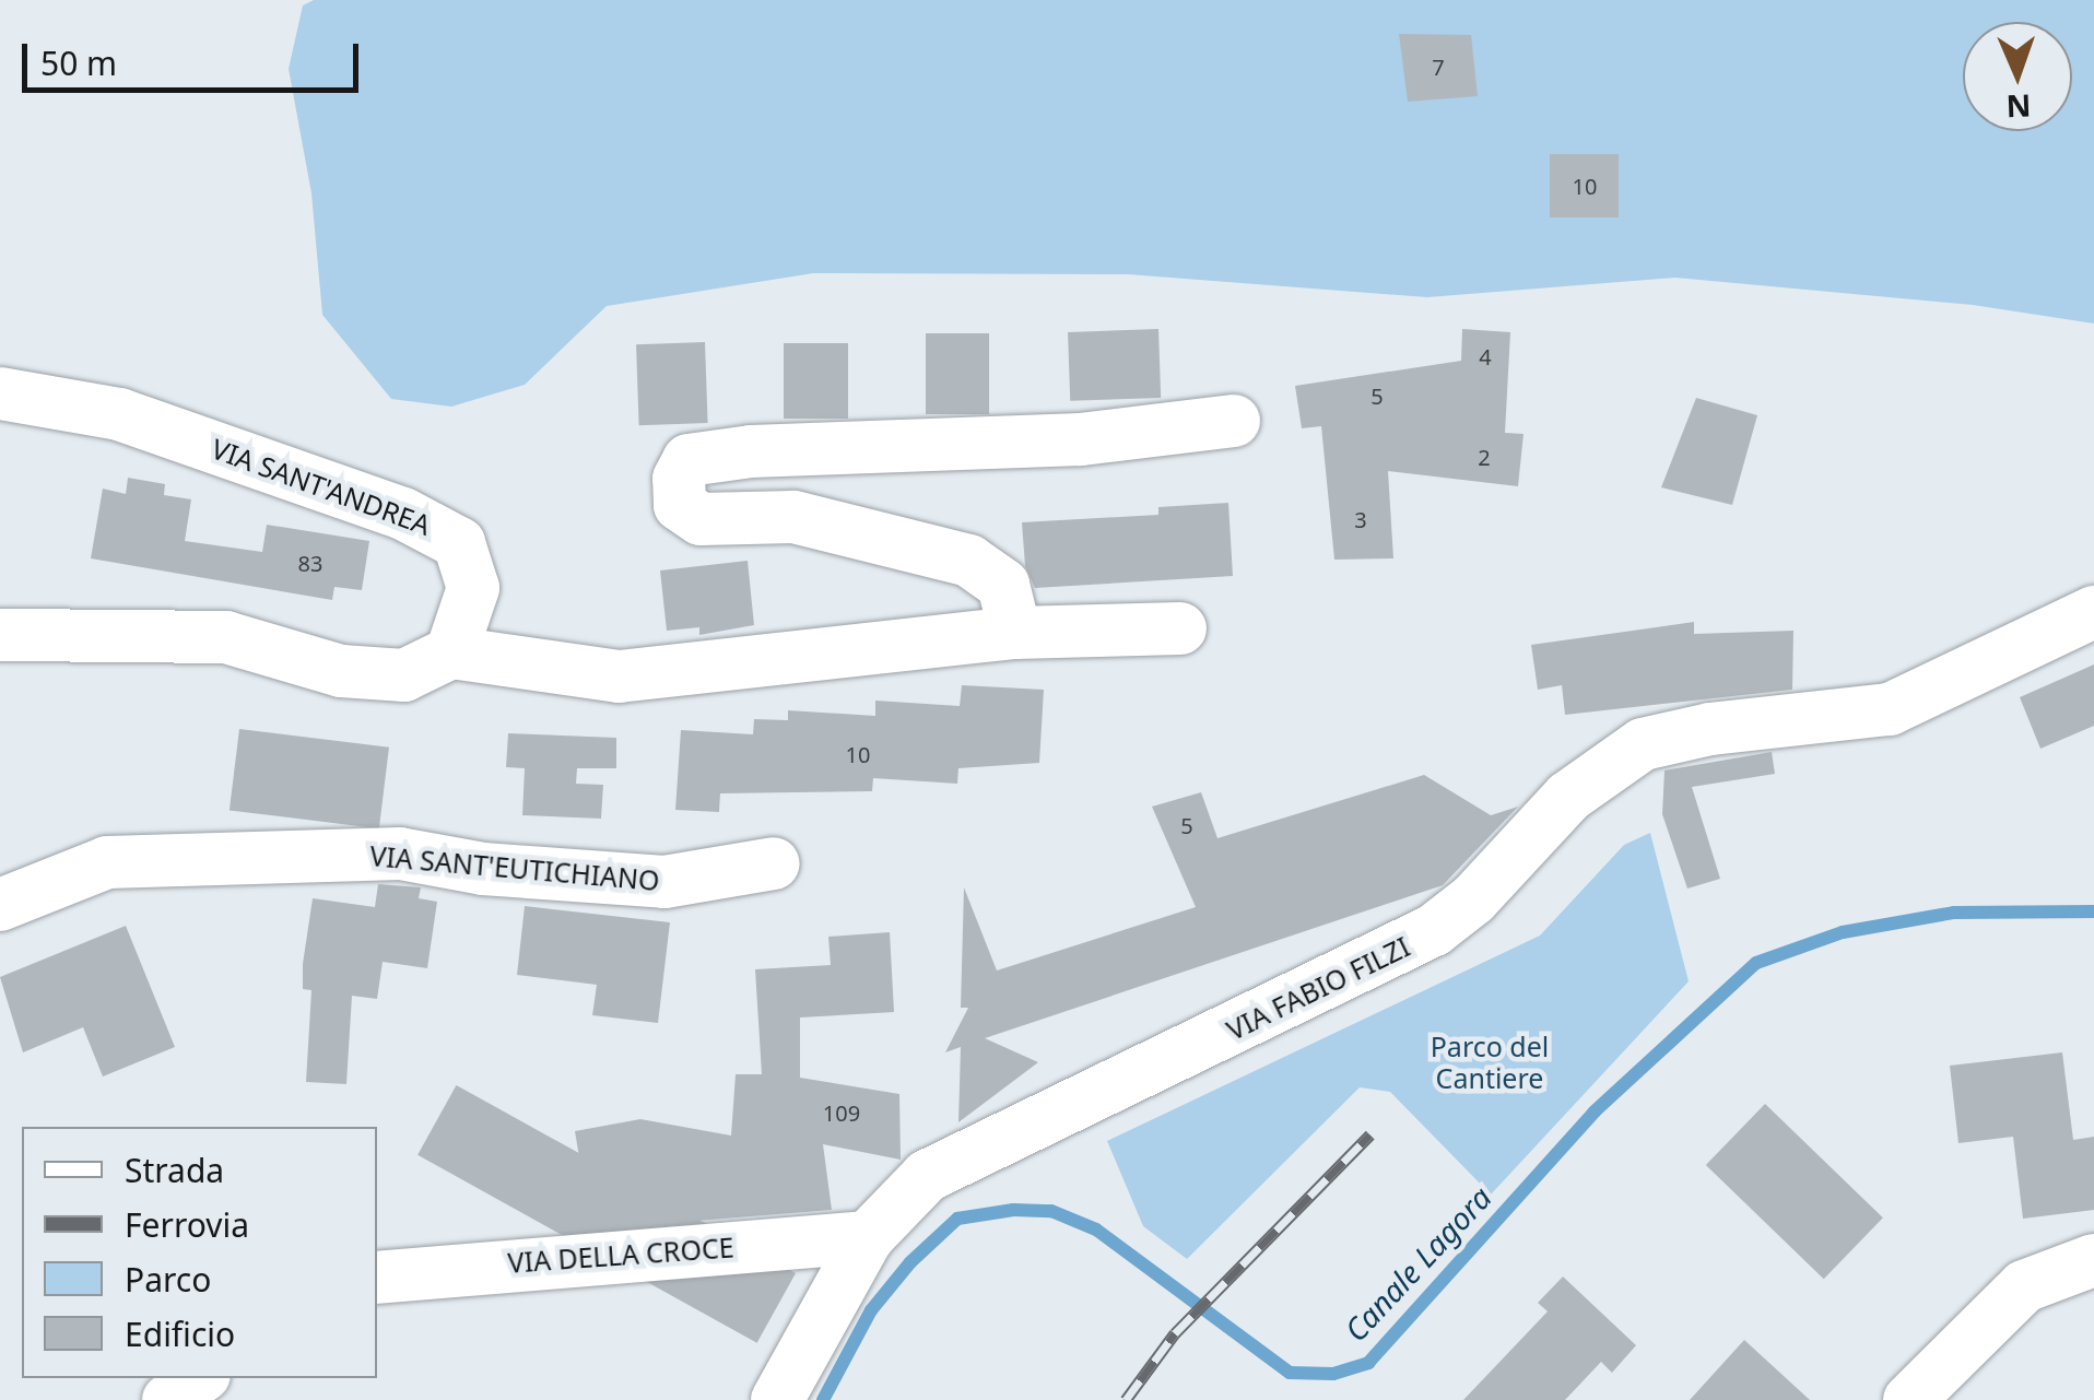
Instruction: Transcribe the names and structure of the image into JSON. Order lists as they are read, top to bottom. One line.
{"streets":{"street":["VIA SANT'ANDREA","VIA SANT'EUTICHIANO","VIA FABIO FILZI","VIA DELLA CROCE"]},"crossings":[["VIA FABIO FILZI","VIA DELLA CROCE"]],"water":["Canale Lagora"],"parks":["Parco del Cantiere"],"house_numbers":["7","10","4","5","2","3","83","10","5","109"],"legend":["Strada","Ferrovia","Parco","Edificio"],"scale_bar":"50 m","north":"bottom"}
